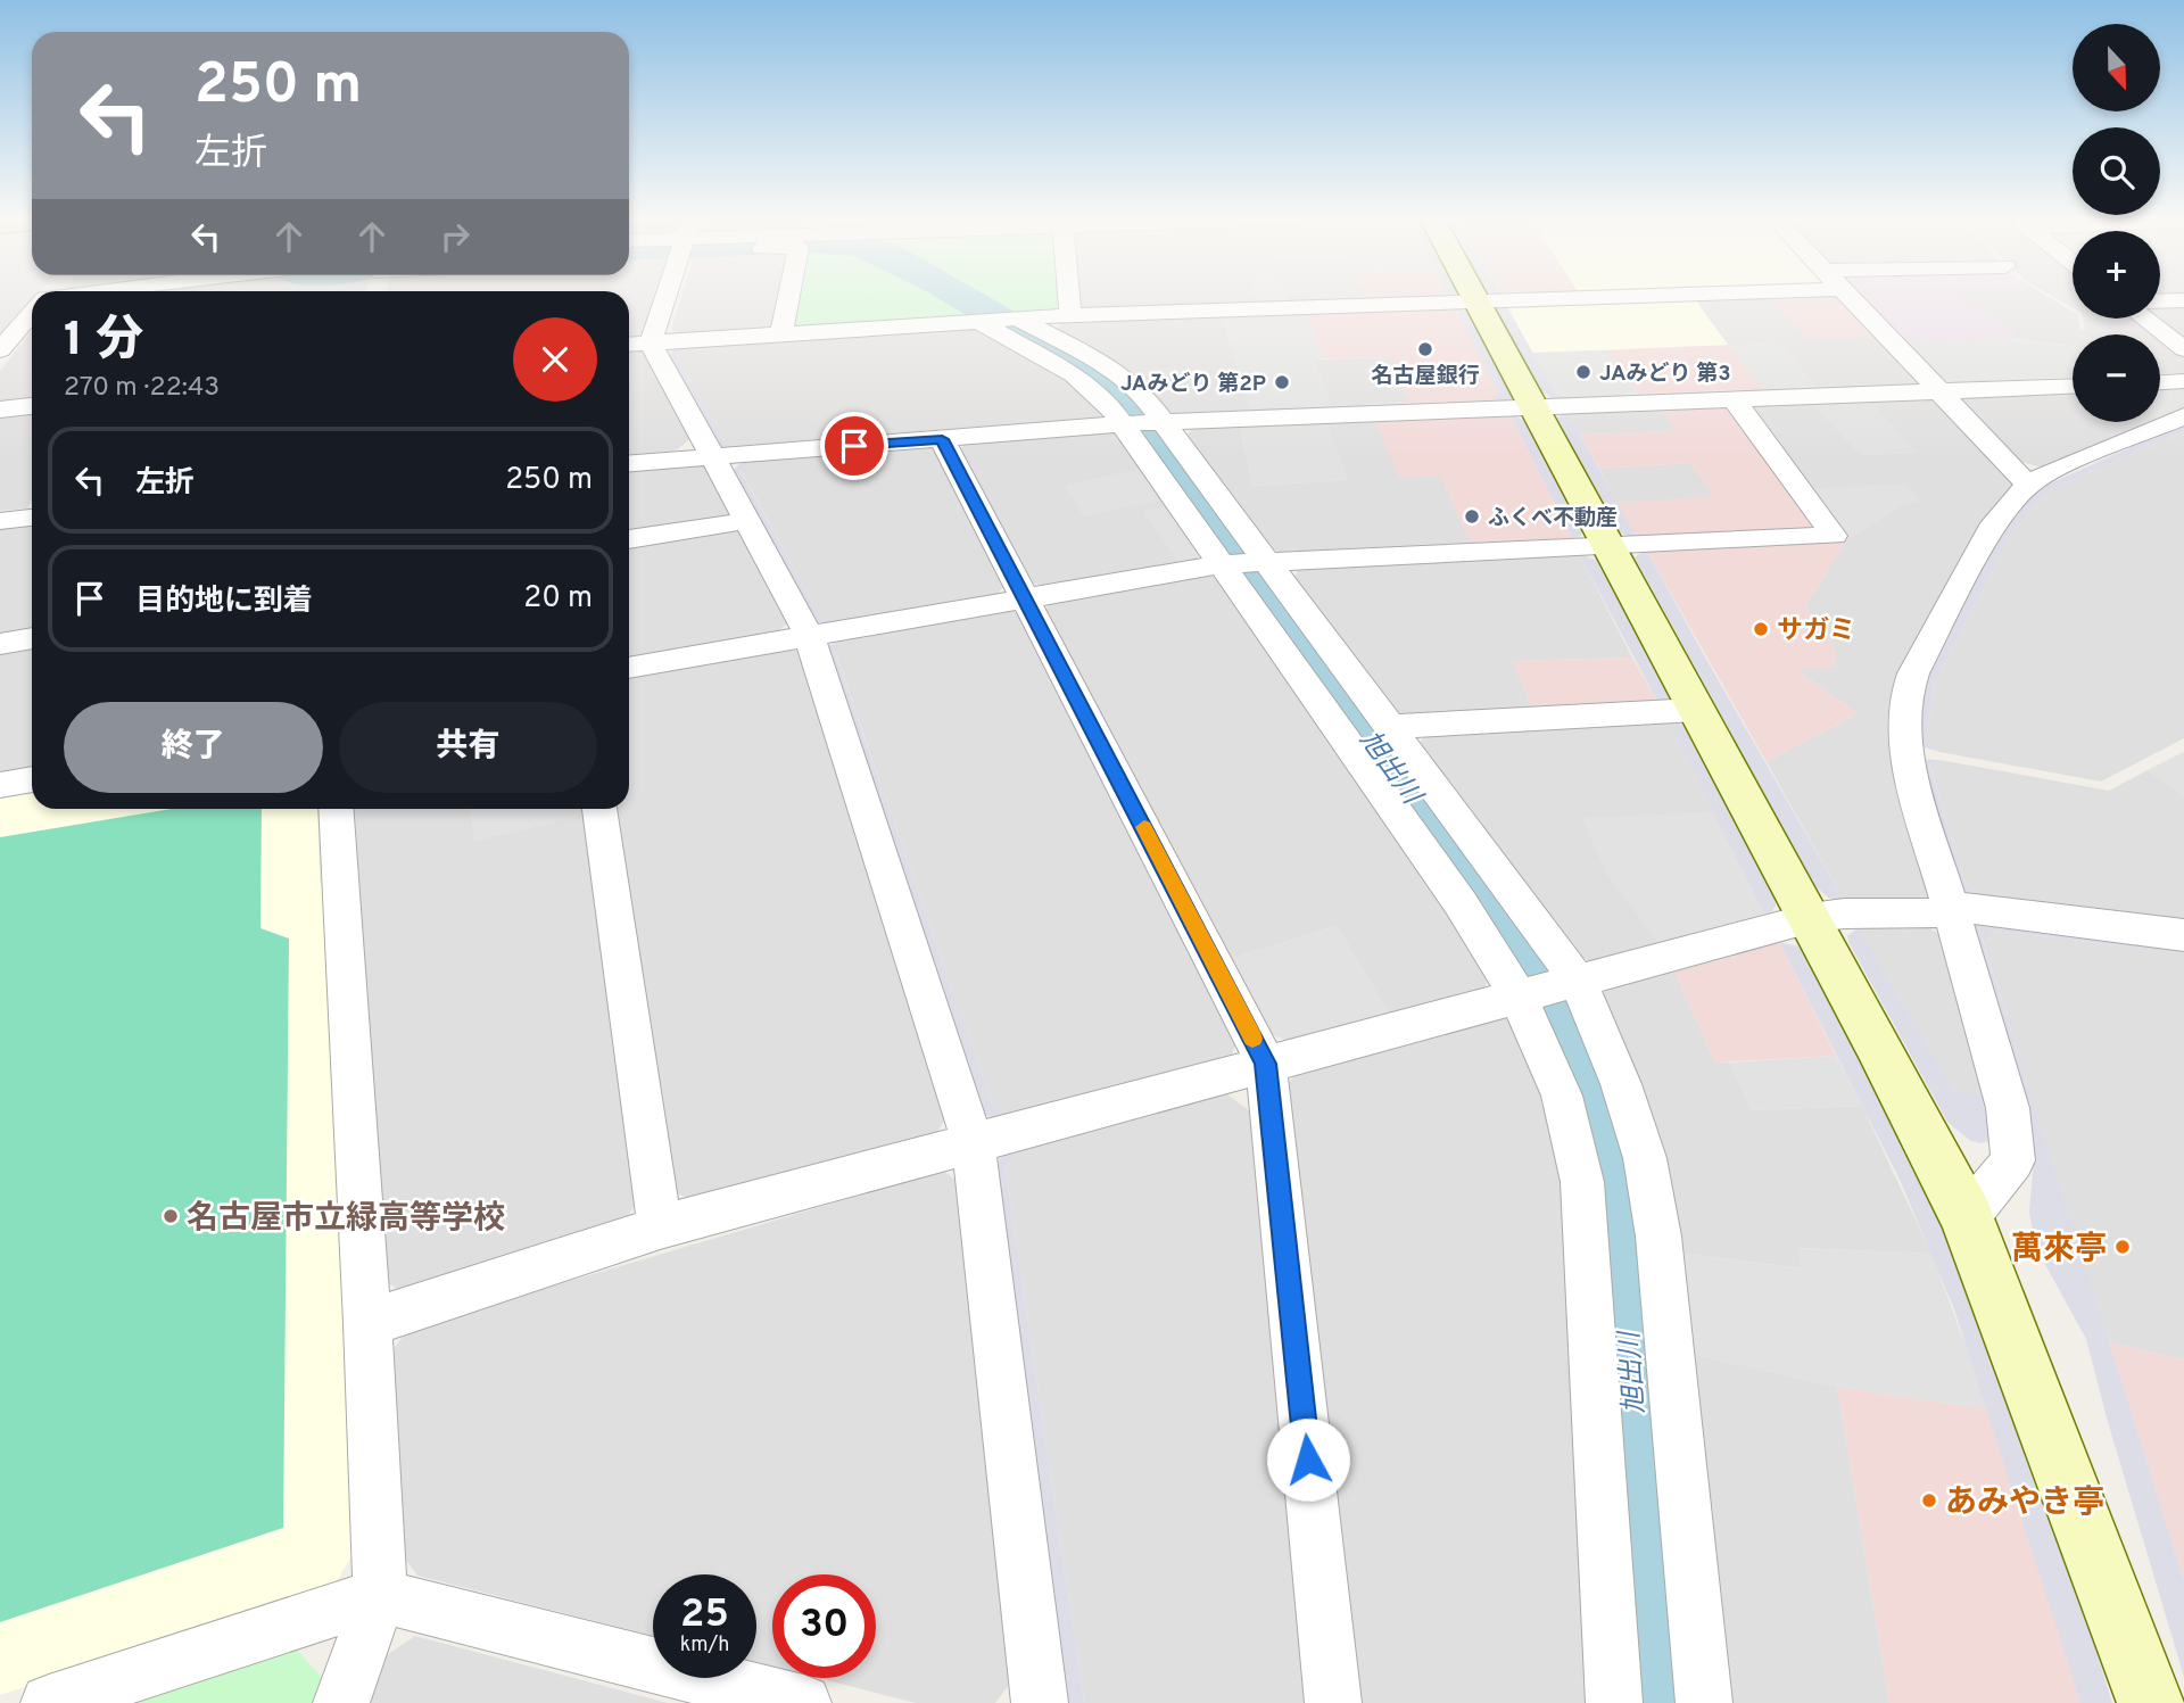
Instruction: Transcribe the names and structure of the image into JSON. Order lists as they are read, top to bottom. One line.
{"water":["旭出川"],"places":["名古屋銀行","JAみどり 第3","JAみどり 第2P","ふくべ不動産","サガミ","名古屋市立緑高等学校","萬來亭","あみやき亭"],"north":"bottom","page":{"map_buttons":["+","−"],"turn":["250 m","左折"],"heading":["1 分","270 m · 22:43"],"list":[{"name":"左折","value":"250 m"},{"name":"目的地に到着","value":"20 m"}],"buttons":["終了","共有"],"speed":"25 km/h","limit":"30"}}
